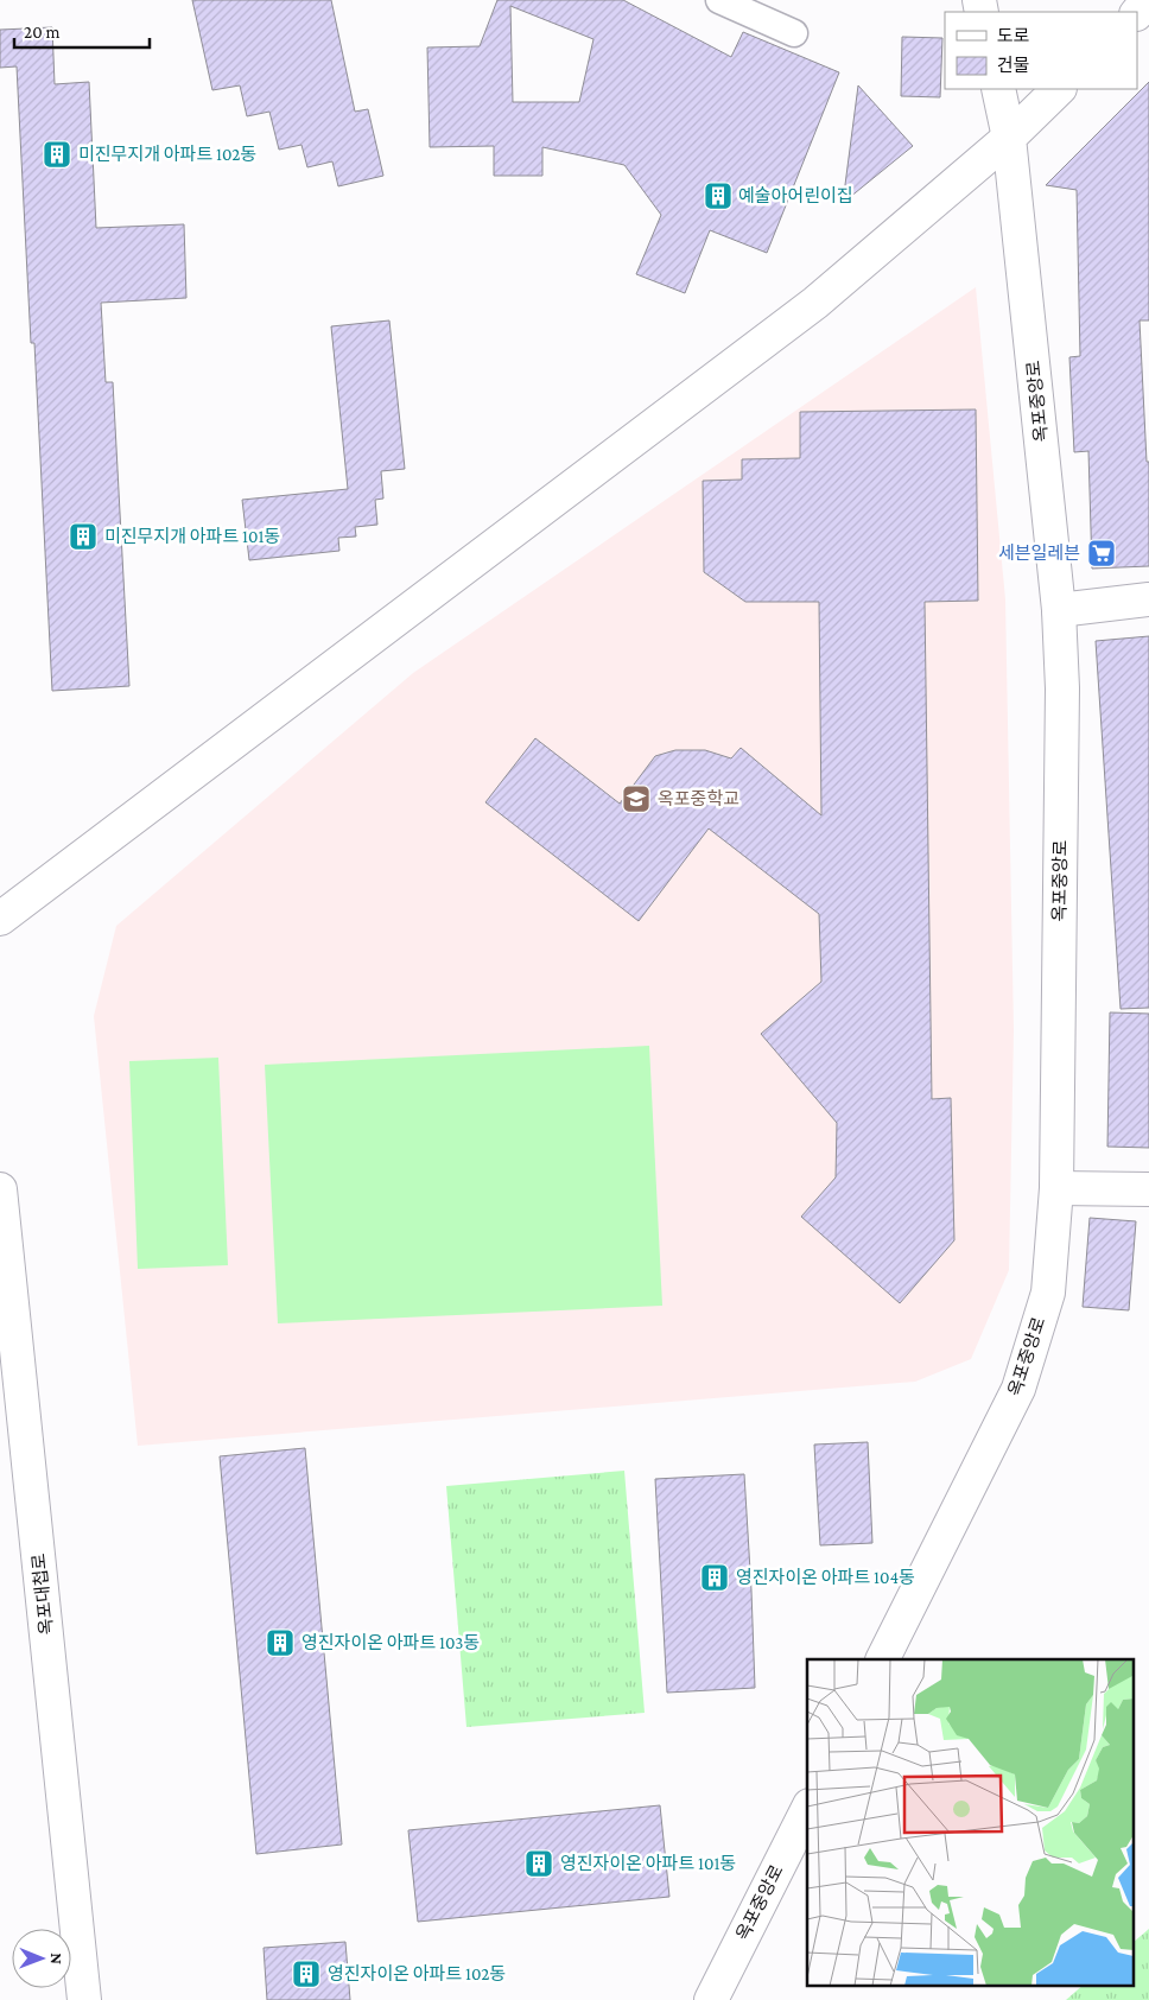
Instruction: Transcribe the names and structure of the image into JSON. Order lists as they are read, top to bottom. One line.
{"streets":{"street":["옥포중앙로","옥포대첩로"]},"places":{"building":["미진무지개 아파트 102동","예술아어린이집","미진무지개 아파트 101동","영진자이온 아파트 104동","영진자이온 아파트 103동","영진자이온 아파트 101동","영진자이온 아파트 102동"],"supermarket":["세븐일레븐"],"school or university":["옥포중학교"]},"legend":["도로","건물"],"scale_bar":"20 m","north":"right"}
